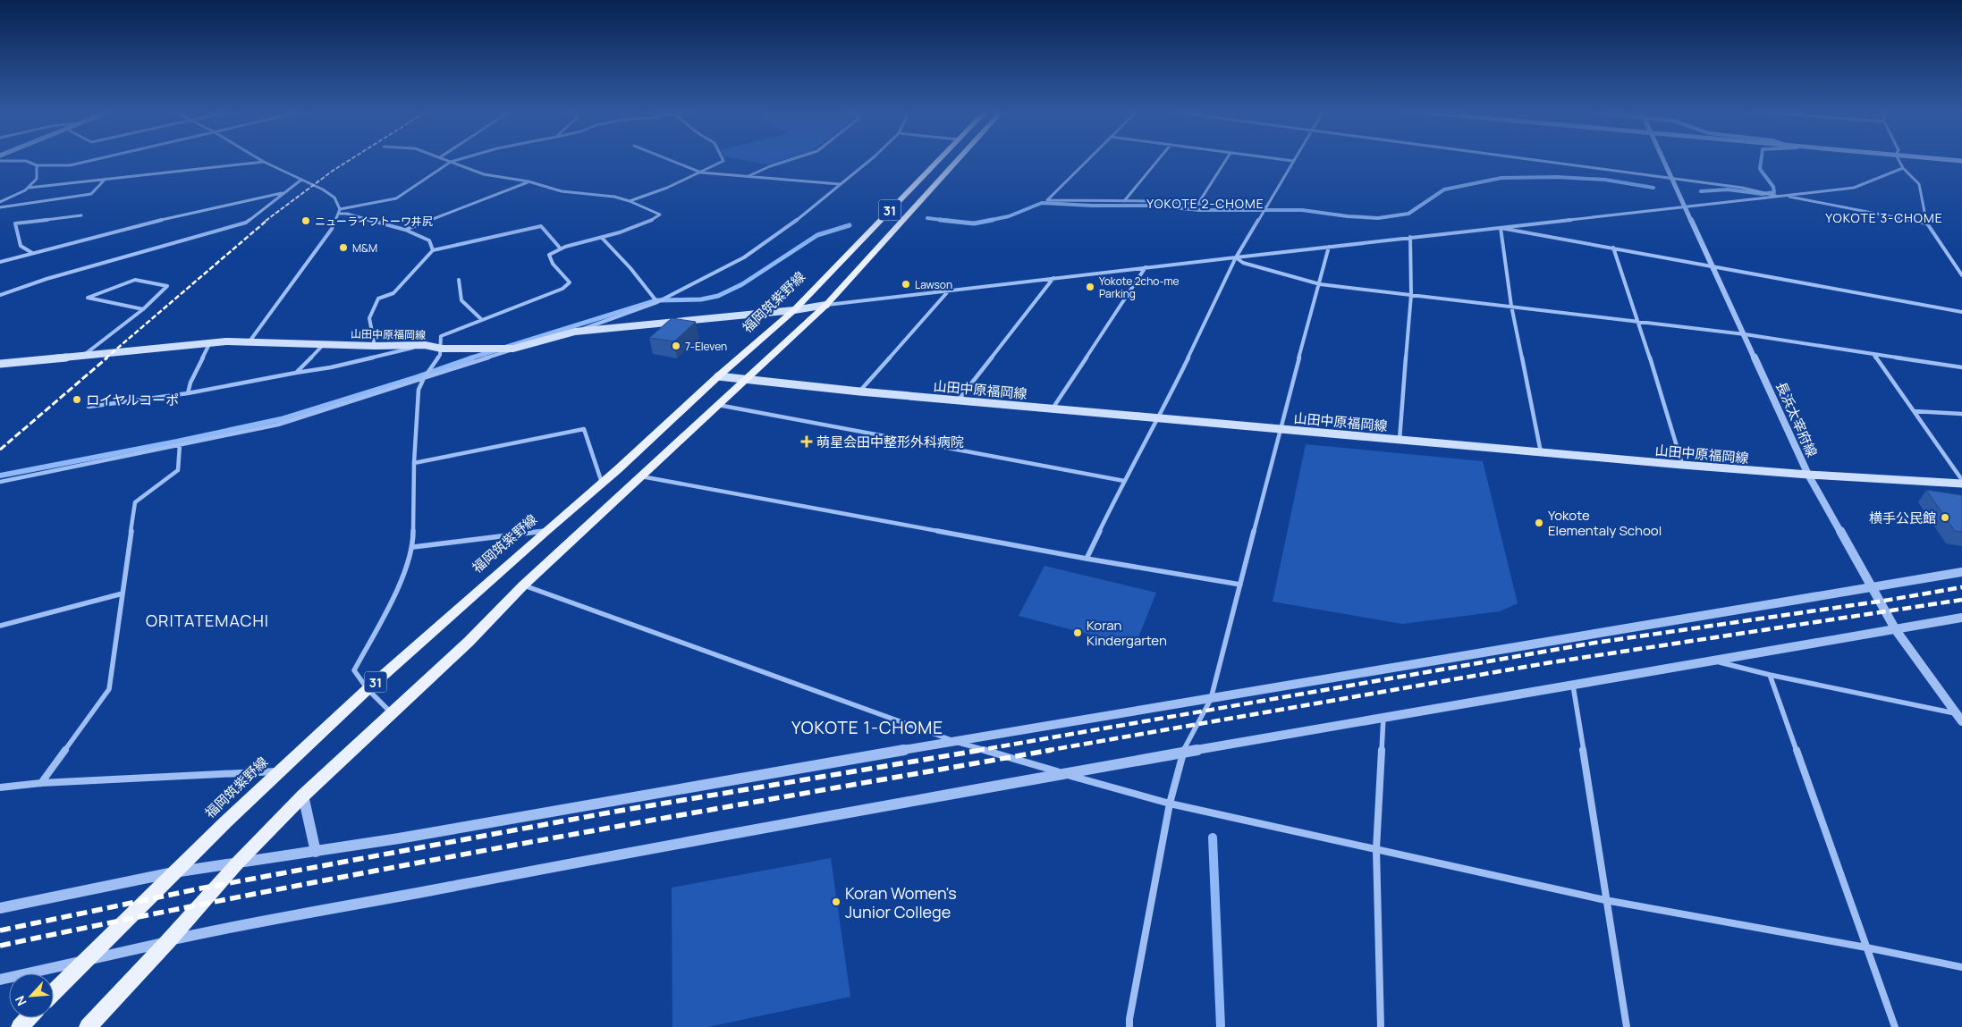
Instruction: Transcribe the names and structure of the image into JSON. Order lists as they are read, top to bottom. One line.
{"streets":{"main road":["31","福岡筑紫野線","山田中原福岡線"],"street":["長浜太宰府線"]},"crossings":[["31","山田中原福岡線"],["福岡筑紫野線","山田中原福岡線"],["山田中原福岡線","長浜太宰府線"]],"districts":["YOKOTE 2-CHOME","YOKOTE 3-CHOME","ORITATEMACHI","YOKOTE 1-CHOME"],"places":{"other":["ニューライフトーワ井尻","M&M","Lawson","Yokote 2cho-me Parking","7-Eleven","ロイヤルコーポ","横手公民館","Yokote Elementaly School","Koran Kindergarten","Koran Women's Junior College"],"health":["萌星会田中整形外科病院"]},"north":"bottom left"}
